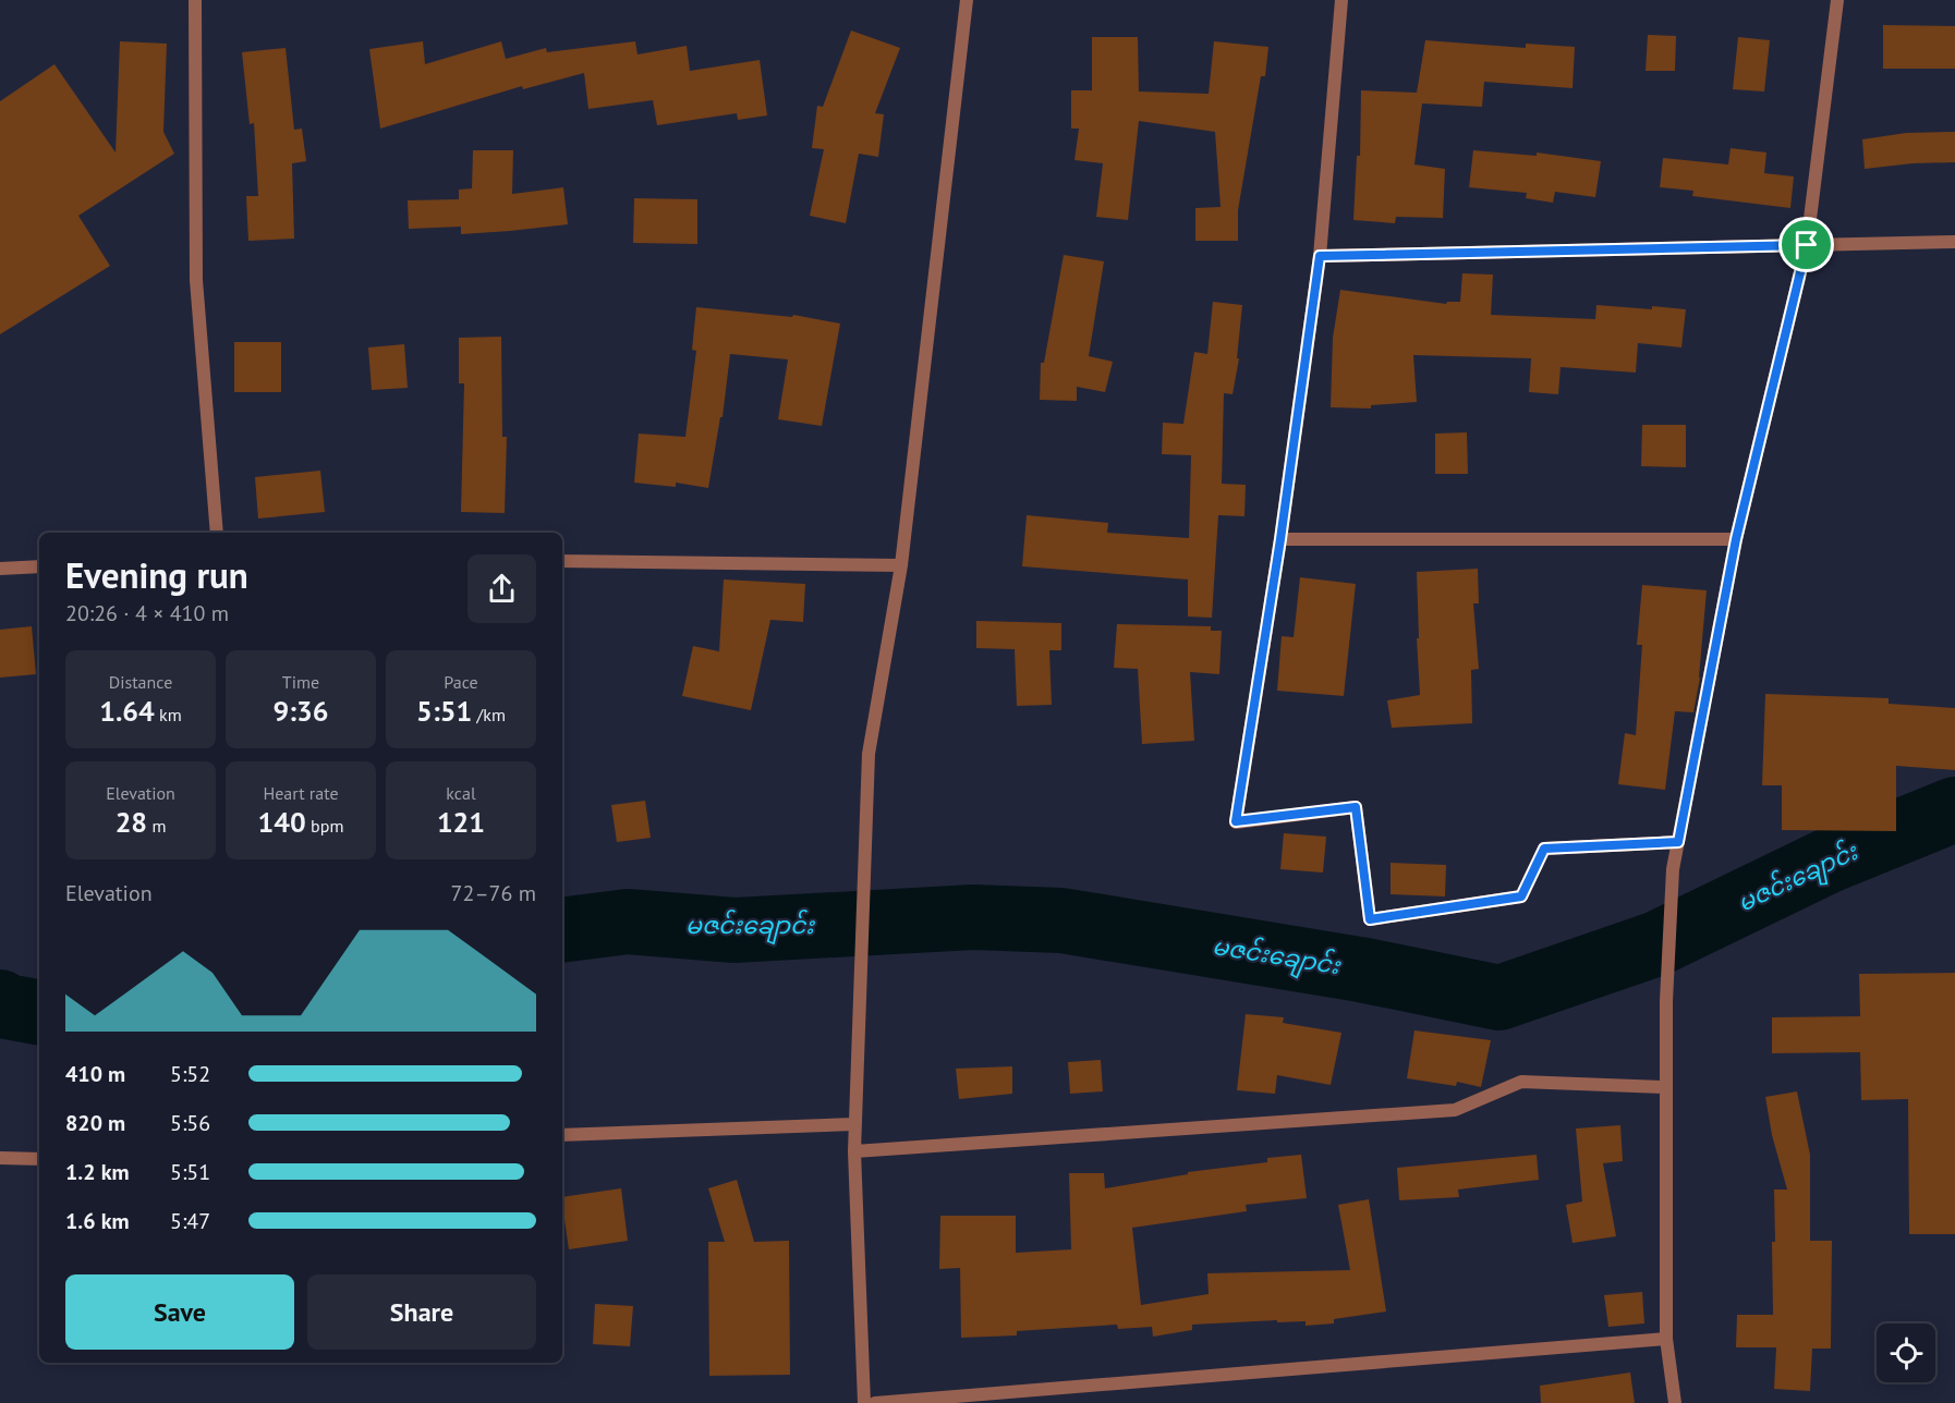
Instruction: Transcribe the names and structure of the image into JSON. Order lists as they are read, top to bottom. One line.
{"water":["မဇင်းချောင်း"],"page":{"heading":["Evening run","20:26 · 4 × 410 m"],"stats":[["Distance","1.64 km"],["Time","9:36"],["Pace","5:51 /km"],["Elevation","28 m"],["Heart rate","140 bpm"],["kcal","121"]],"chart":["Elevation","72–76 m"],"list":[{"name":"410 m","note":"5:52"},{"name":"820 m","note":"5:56"},{"name":"1.2 km","note":"5:51"},{"name":"1.6 km","note":"5:47"}],"buttons":["Save","Share"]}}
